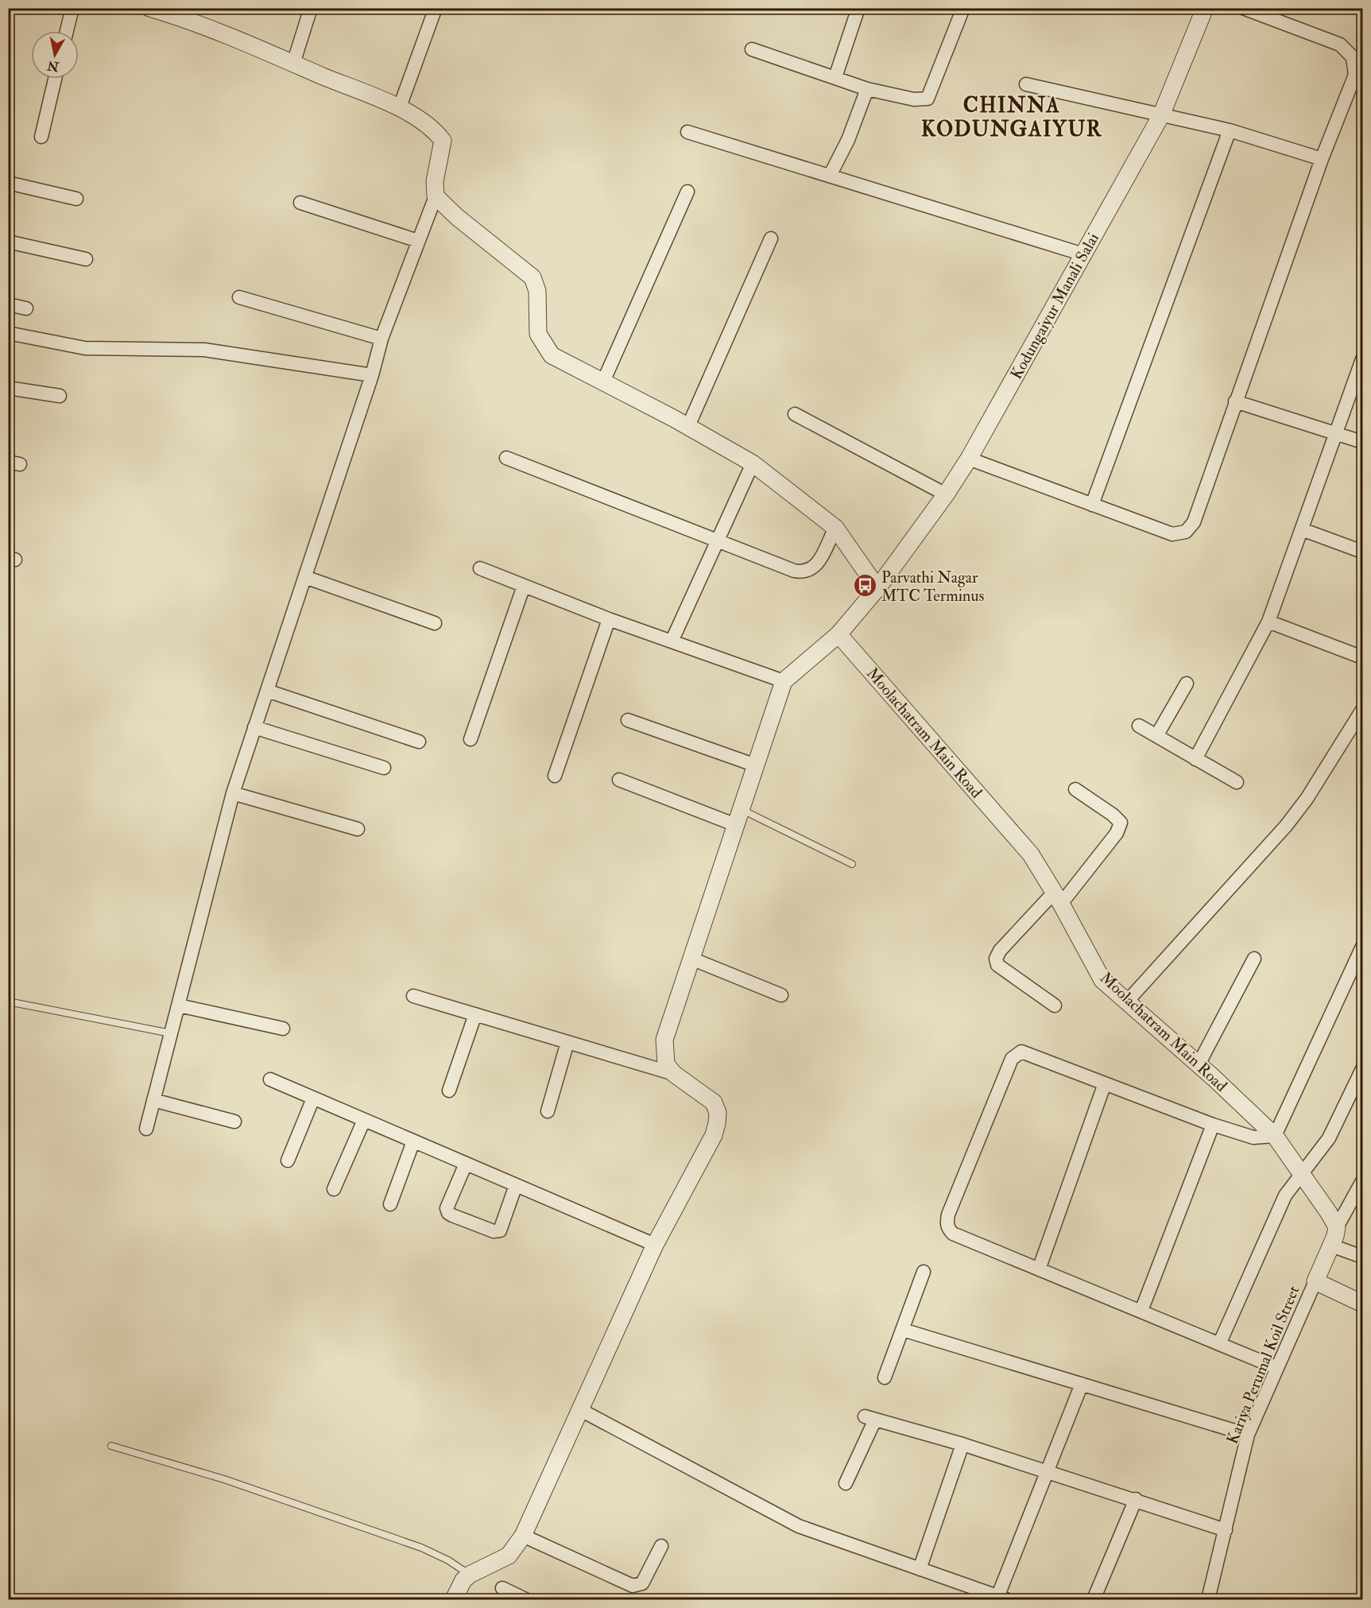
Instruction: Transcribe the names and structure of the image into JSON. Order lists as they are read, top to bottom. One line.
{"streets":{"street":["Kodungaiyur Manali Salai","Moolachatram Main Road","Kariya Perumal Koil Street"]},"crossings":[["Kodungaiyur Manali Salai","Moolachatram Main Road"]],"districts":["CHINNA KODUNGAIYUR"],"places":{"bus stop":["Parvathi Nagar MTC Terminus"]},"north":"bottom"}
